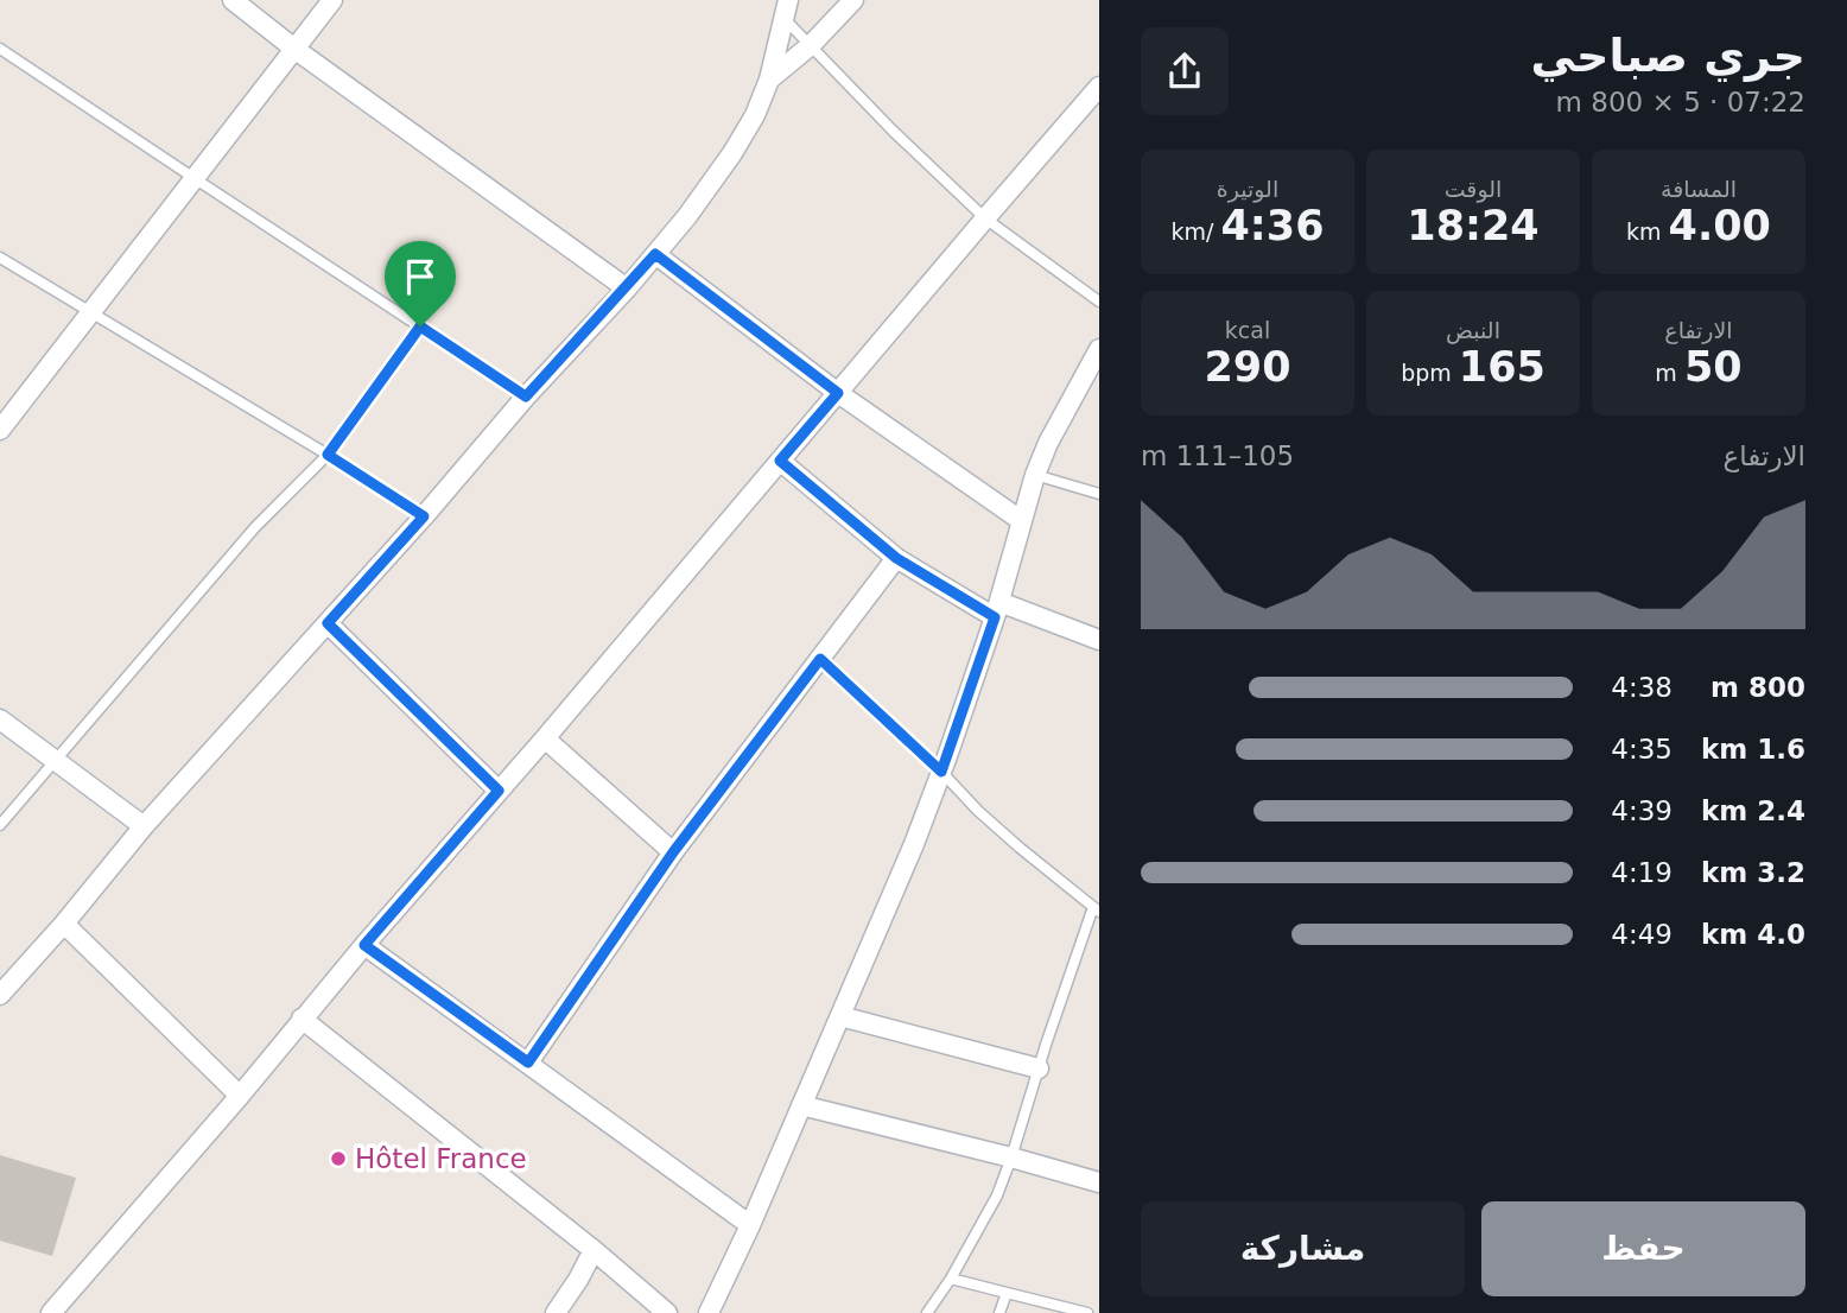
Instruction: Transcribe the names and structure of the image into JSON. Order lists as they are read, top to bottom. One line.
{"places":["Hôtel France"],"page":{"heading":["جري صباحي","07:22 · 5 × 800 m"],"stats":[["المسافة","4.00 km"],["الوقت","18:24"],["الوتيرة","4:36 /km"],["الارتفاع","50 m"],["النبض","165 bpm"],["kcal","290"]],"chart":["الارتفاع","105–111 m"],"list":[{"name":"800 m","note":"4:38"},{"name":"1.6 km","note":"4:35"},{"name":"2.4 km","note":"4:39"},{"name":"3.2 km","note":"4:19"},{"name":"4.0 km","note":"4:49"}],"buttons":["حفظ","مشاركة"]}}
